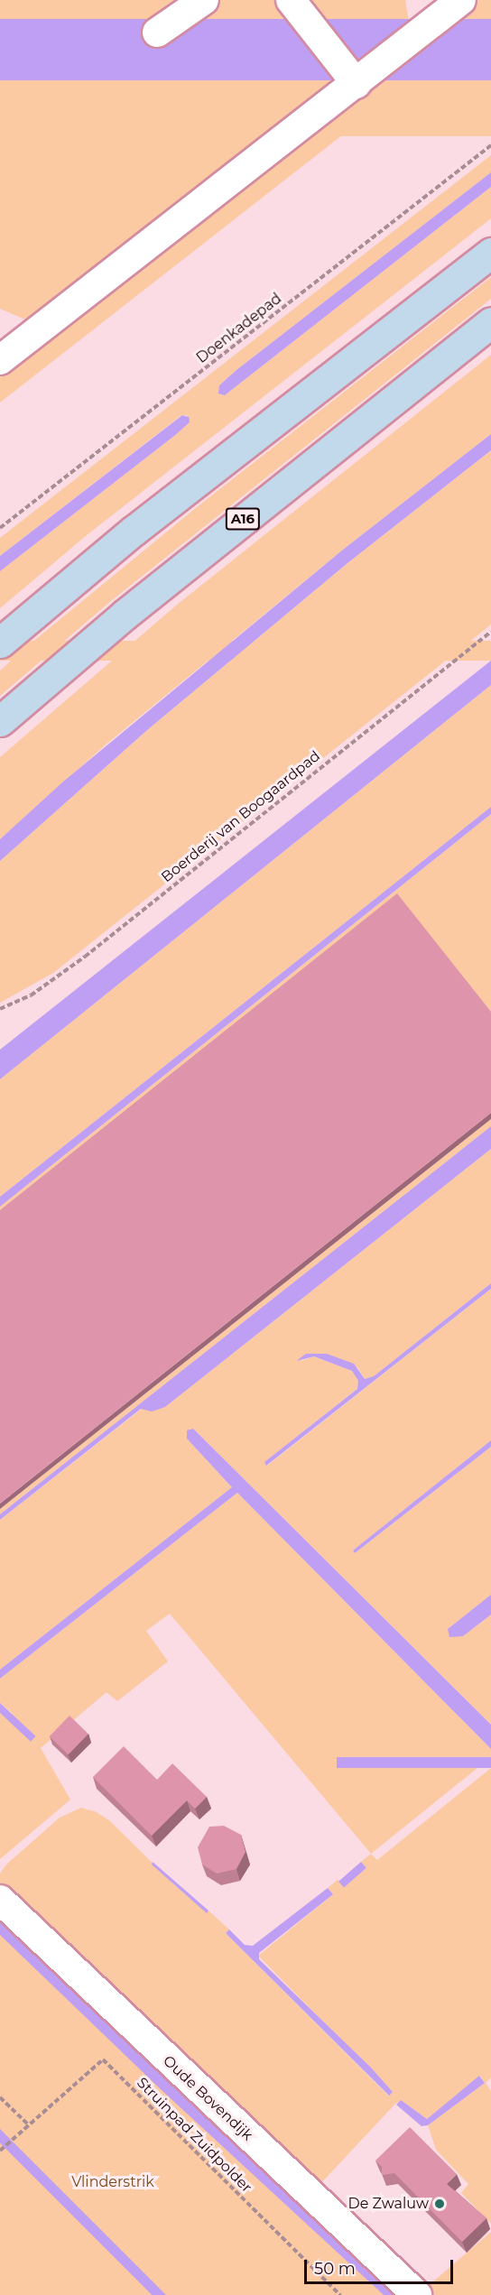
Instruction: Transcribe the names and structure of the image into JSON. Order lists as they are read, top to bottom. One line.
{"streets":{"highway":["A16"],"street":["Oude Bovendijk"],"path":["Doenkadepad","Boerderij van Boogaardpad","Struinpad Zuidpolder"]},"parks":["Vlinderstrik"],"places":["De Zwaluw"],"scale_bar":"50 m"}
